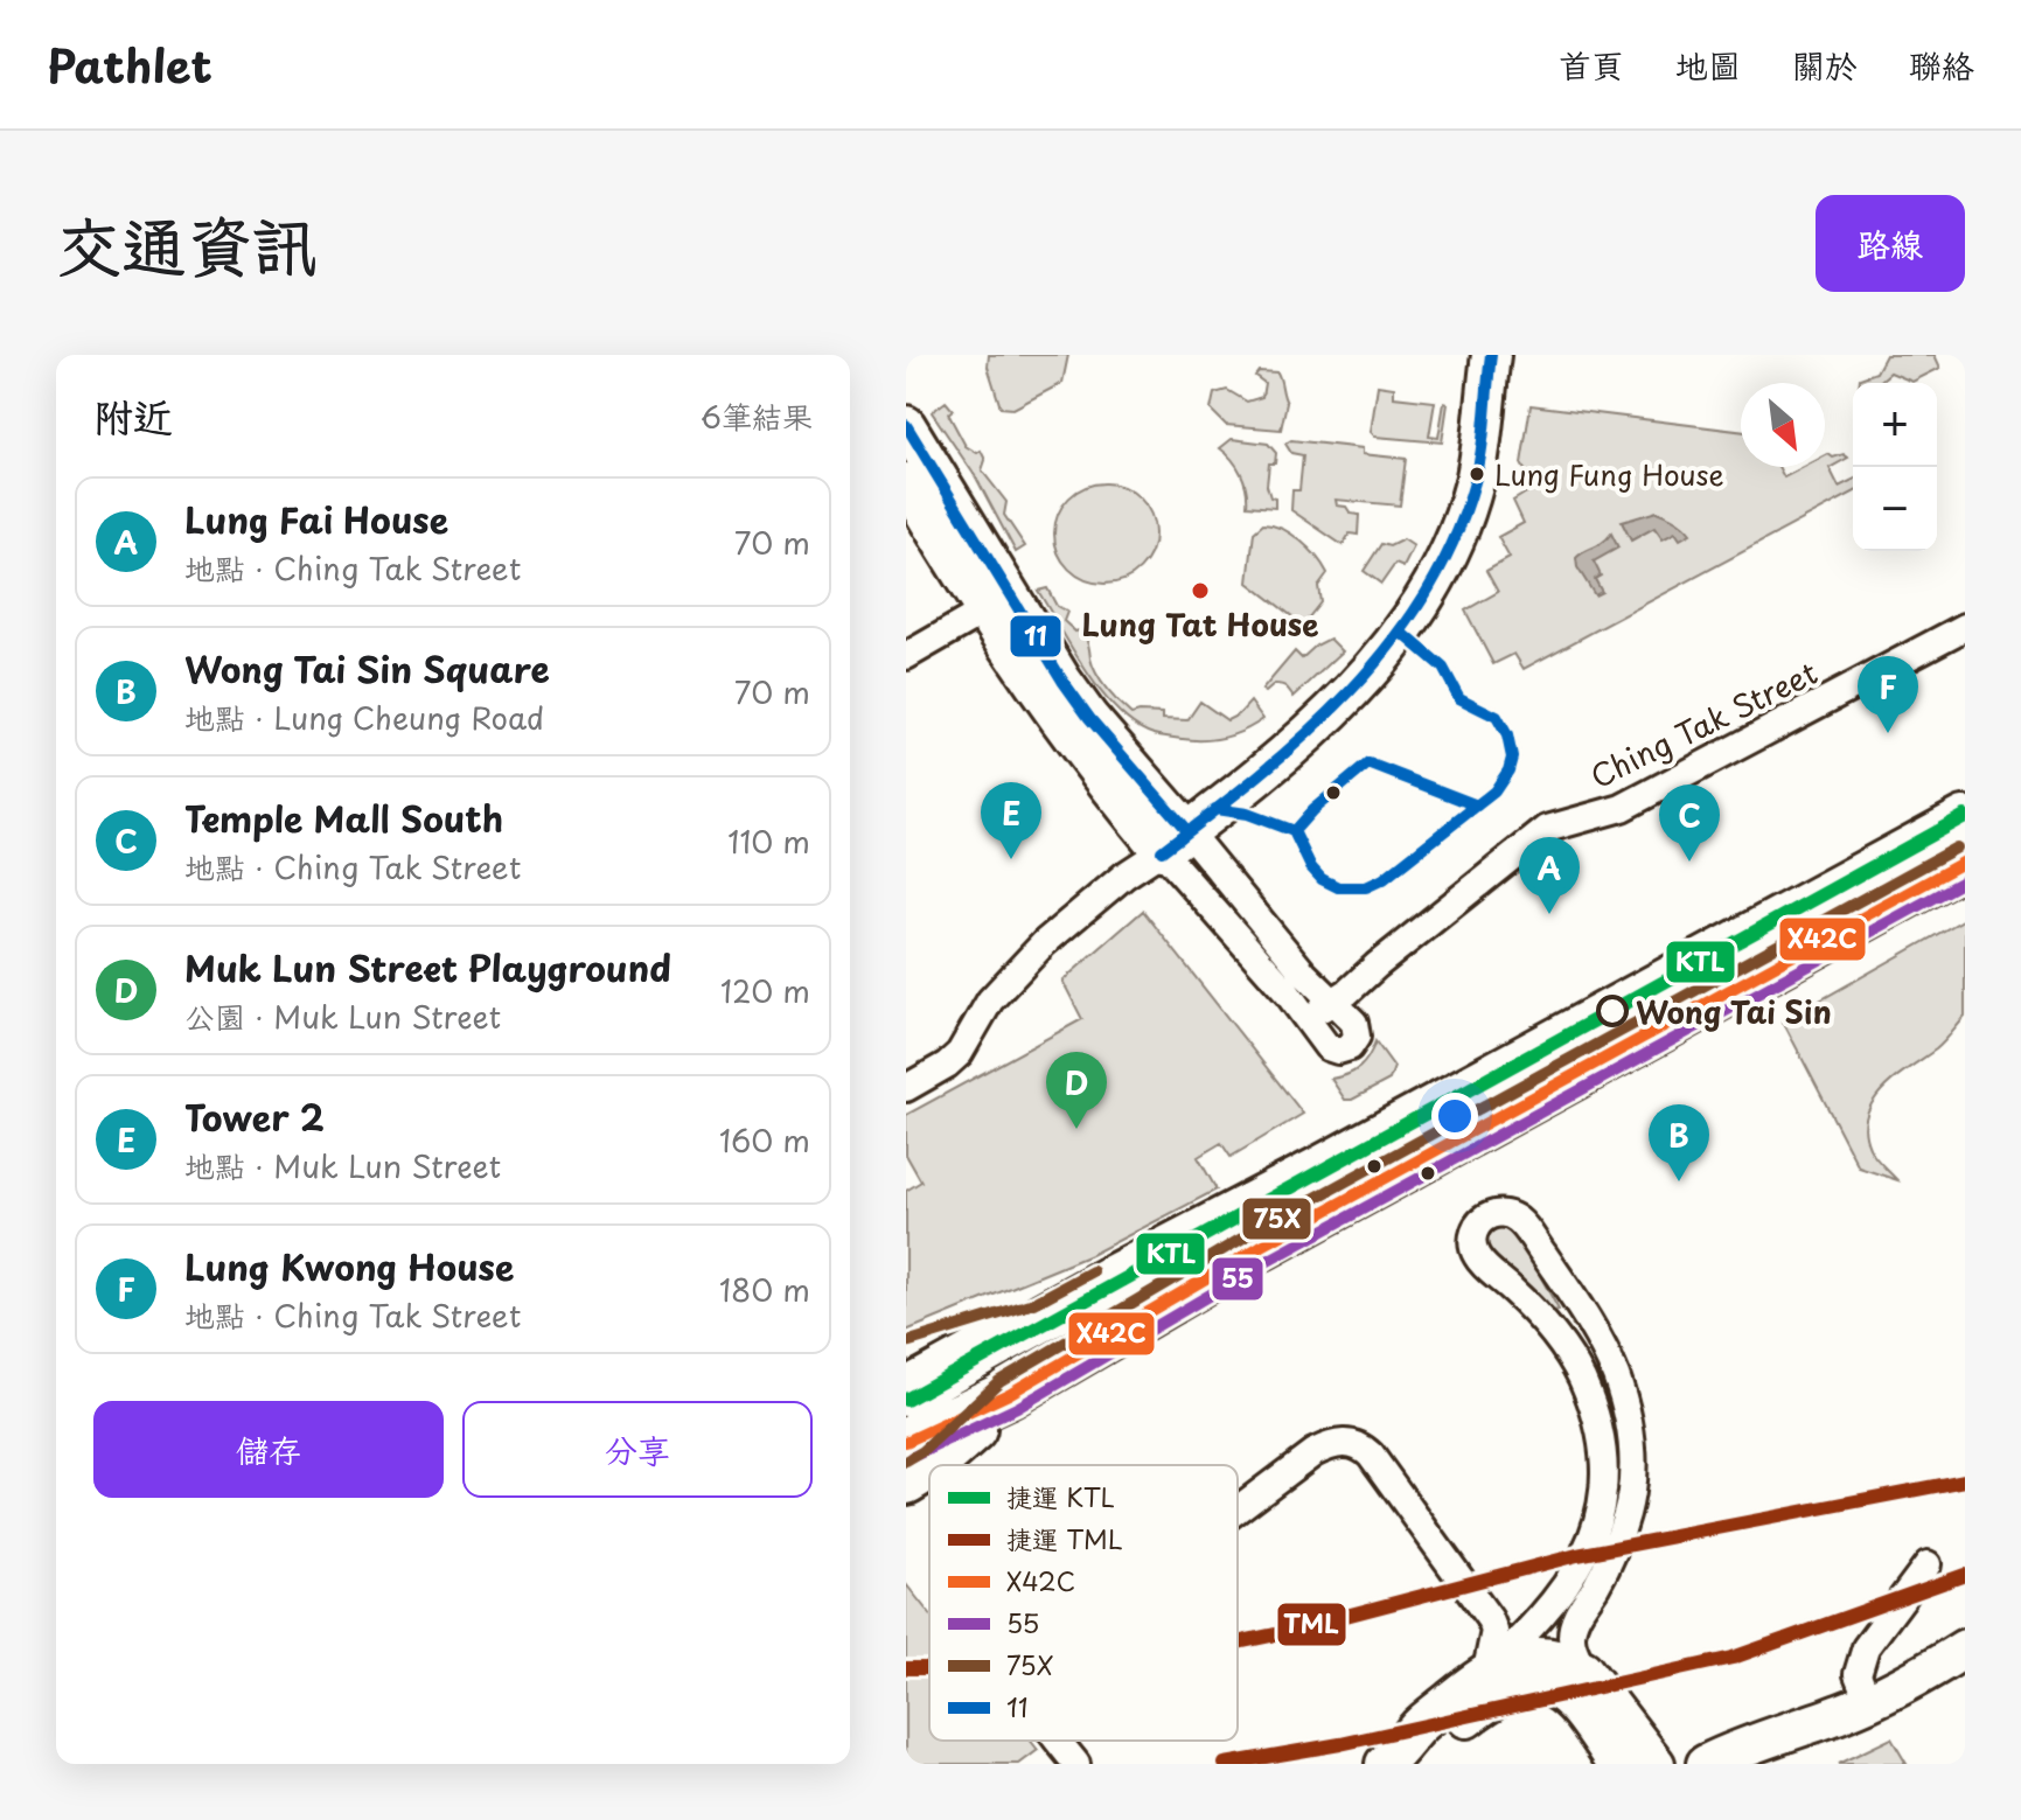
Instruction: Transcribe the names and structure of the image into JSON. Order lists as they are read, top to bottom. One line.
{"streets":{"street":["Ching Tak Street"]},"places":["Lung Fung House","Lung Tat House","Wong Tai Sin"],"lines":["transit line 11","metro line KTL","transit line 75X","transit line X42C","transit line 55","metro line TML"],"legend":["捷運 KTL","捷運 TML","X42C","55","75X","11"],"north":"bottom right","page":{"header":"Pathlet","nav":["首頁","地圖","關於","聯絡"],"title":"交通資訊","buttons":["路線",["儲存","分享"]],"heading":["附近","6筆結果"],"map_buttons":["+","−"],"list":[{"mark":"A","name":"Lung Fai House","note":"地點 · Ching Tak Street","value":"70 m"},{"mark":"B","name":"Wong Tai Sin Square","note":"地點 · Lung Cheung Road","value":"70 m"},{"mark":"C","name":"Temple Mall South","note":"地點 · Ching Tak Street","value":"110 m"},{"mark":"D","name":"Muk Lun Street Playground","note":"公園 · Muk Lun Street","value":"120 m"},{"mark":"E","name":"Tower 2","note":"地點 · Muk Lun Street","value":"160 m"},{"mark":"F","name":"Lung Kwong House","note":"地點 · Ching Tak Street","value":"180 m"}],"pins":["F","E","C","A","D","B"]}}
